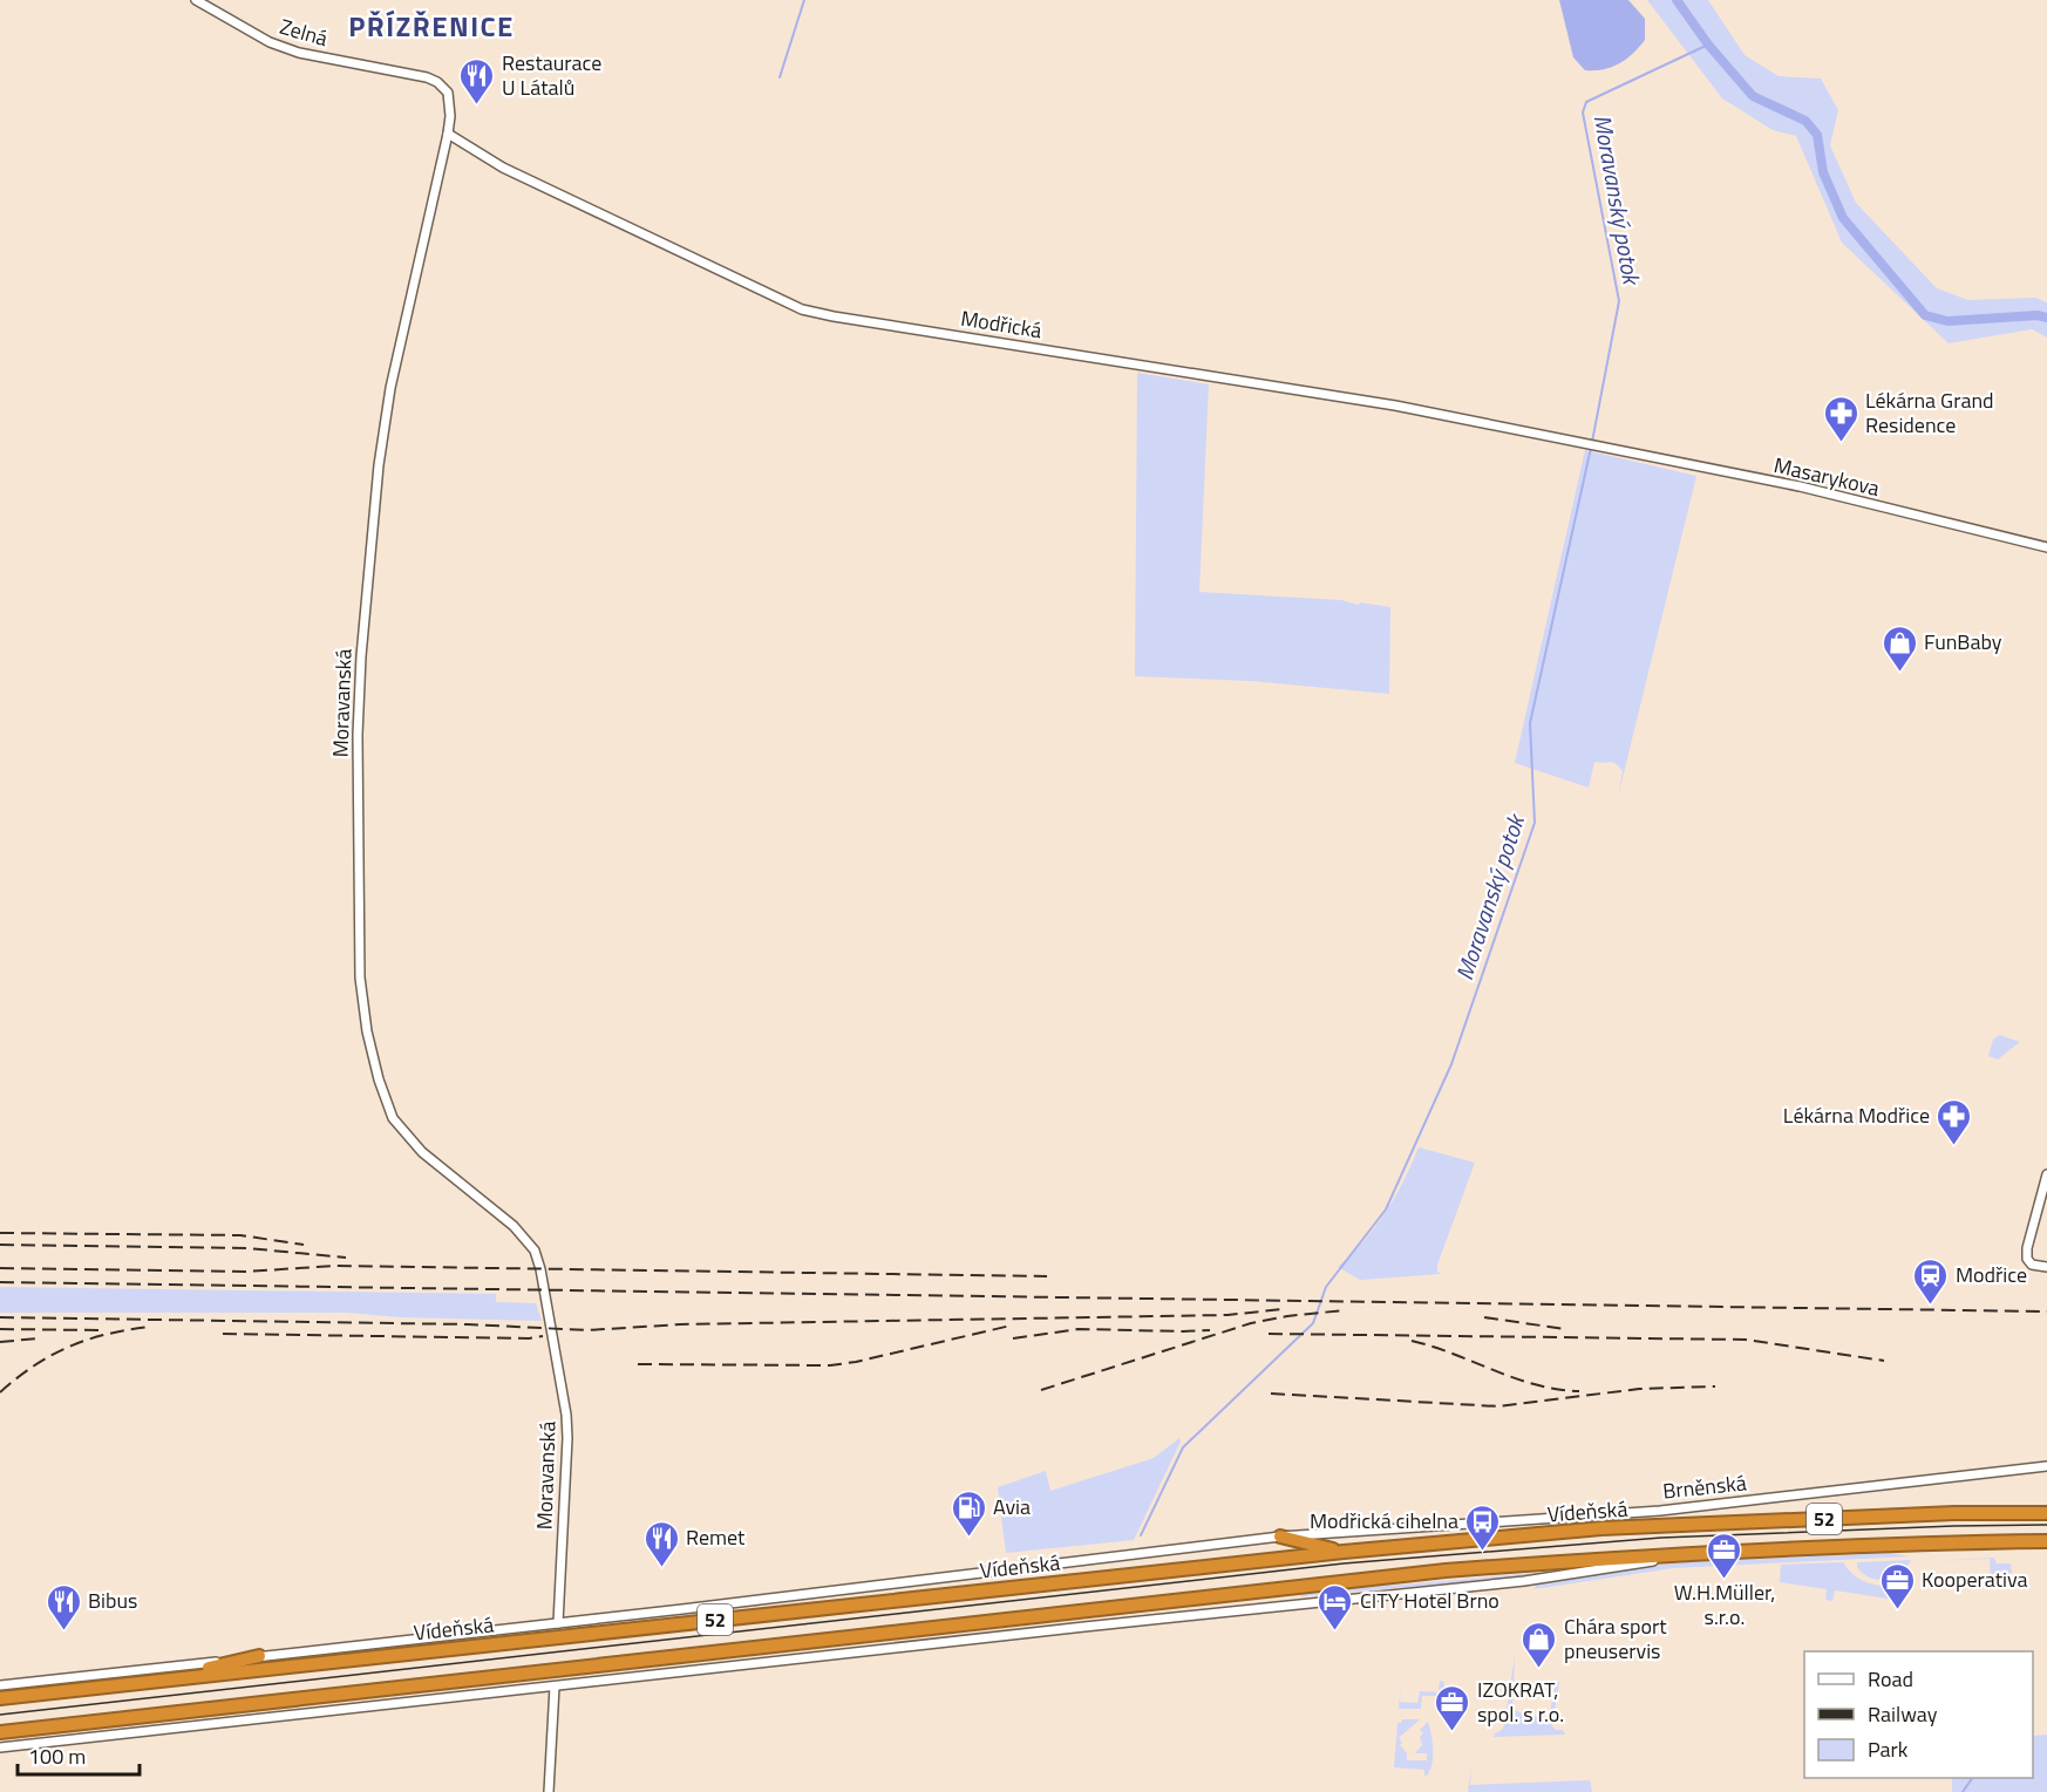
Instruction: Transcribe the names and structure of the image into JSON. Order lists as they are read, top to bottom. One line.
{"streets":{"highway":["Vídeňská","52"],"street":["Zelná","Modřická","Masarykova","Moravanská","Brněnská"]},"crossings":[["Zelná","Moravanská"],["Modřická","Masarykova"],["Modřická","Moravanská"],["Moravanská","Vídeňská"],["Brněnská","Vídeňská"]],"districts":["PŘÍZŘENICE"],"water":["Moravanský potok"],"places":{"restaurant":["Restaurace U Látalů","Remet","Bibus"],"pharmacy":["Lékárna Grand Residence","Lékárna Modřice"],"shop":["FunBaby","Chára sport pneuservis"],"station":["Modřice"],"fuel station":["Avia"],"bus stop":["Modřická cihelna"],"office":["W.H.Müller, s.r.o.","Kooperativa","IZOKRAT, spol. s r.o."],"hotel":["CITY Hotel Brno"]},"legend":["Road","Railway","Park"],"scale_bar":"100 m"}
